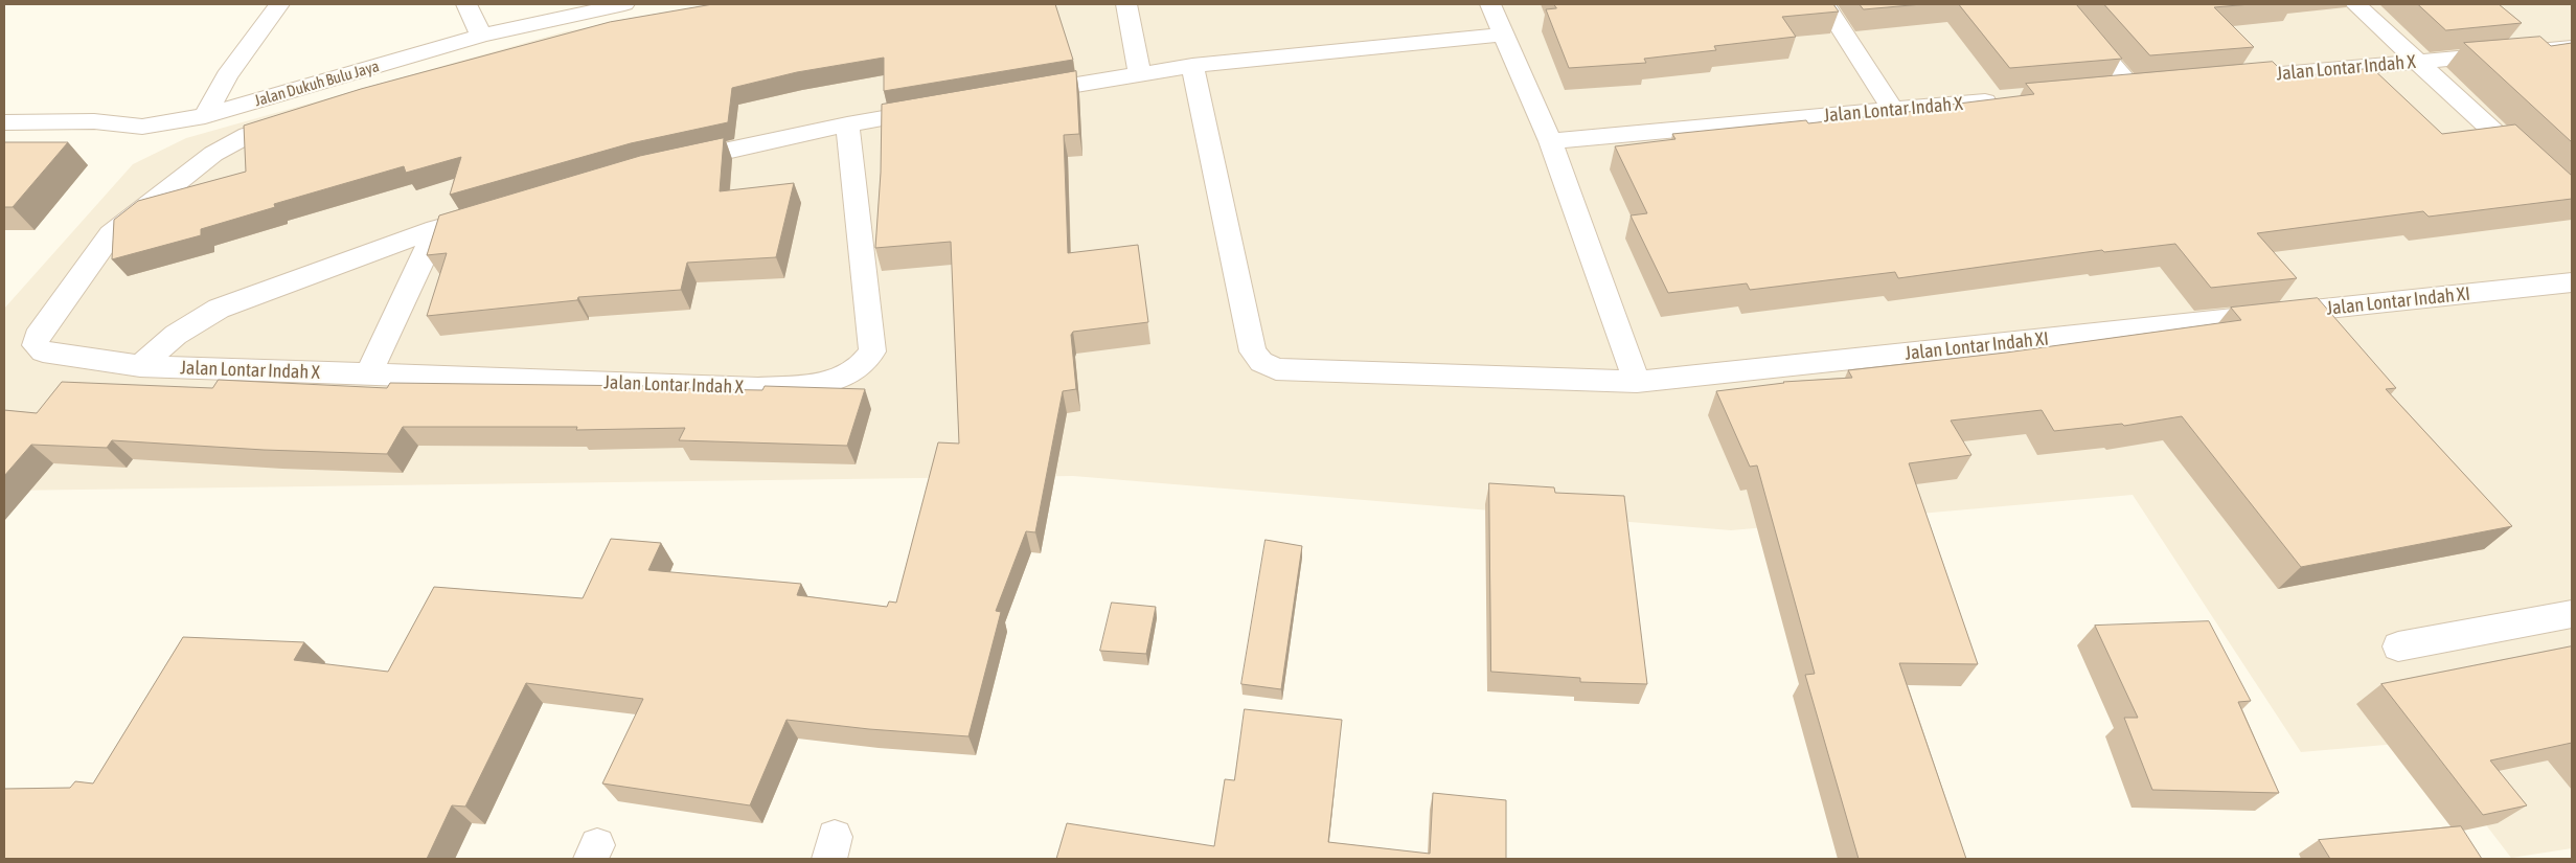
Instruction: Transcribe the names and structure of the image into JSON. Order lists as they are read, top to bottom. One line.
{"streets":{"street":["Jalan Lontar Indah X","Jalan Dukuh Bulu Jaya","Jalan Lontar Indah XI"]}}
